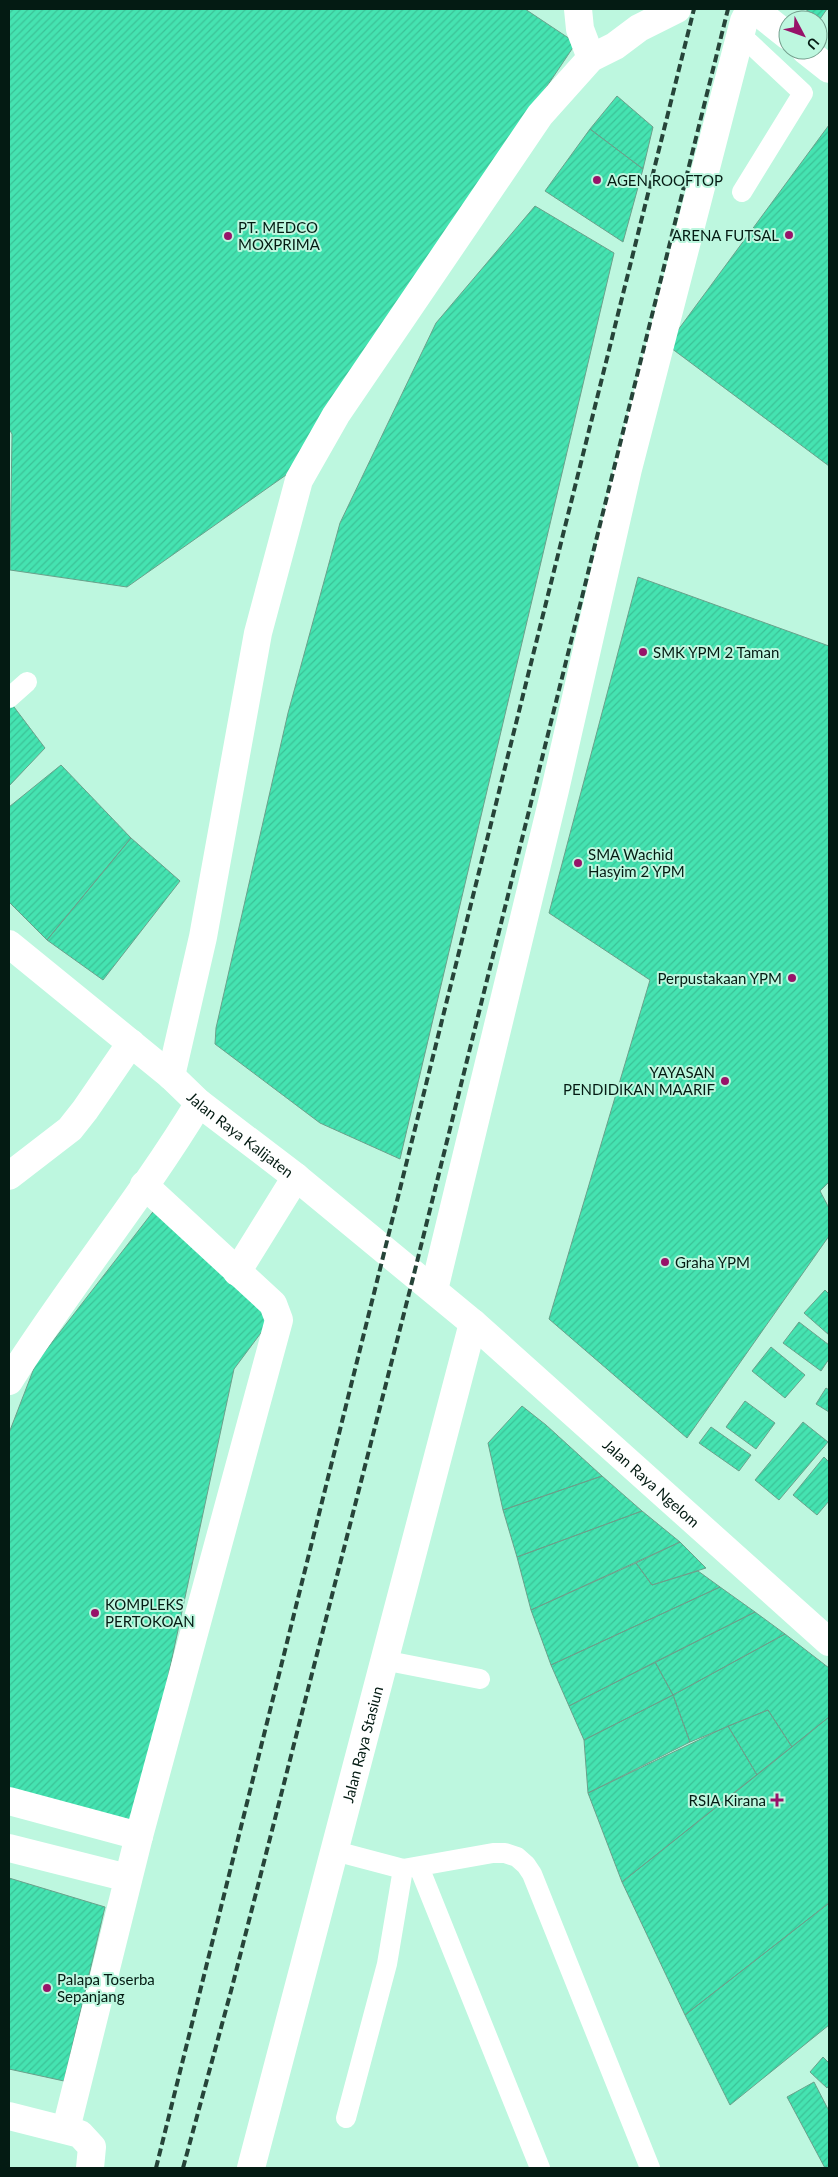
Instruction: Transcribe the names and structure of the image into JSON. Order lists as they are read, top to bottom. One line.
{"streets":{"street":["Jalan Raya Kalijaten","Jalan Raya Ngelom","Jalan Raya Stasiun"]},"crossings":[["Jalan Raya Kalijaten","Jalan Raya Ngelom"],["Jalan Raya Kalijaten","Jalan Raya Stasiun"],["Jalan Raya Ngelom","Jalan Raya Stasiun"]],"places":{"other":["AGEN ROOFTOP","ARENA FUTSAL","PT. MEDCO MOXPRIMA","SMK YPM 2 Taman","SMA Wachid Hasyim 2 YPM","Perpustakaan YPM","YAYASAN PENDIDIKAN MAARIF","Graha YPM","KOMPLEKS PERTOKOAN","Palapa Toserba Sepanjang"],"health":["RSIA Kirana"]},"north":"bottom right"}
